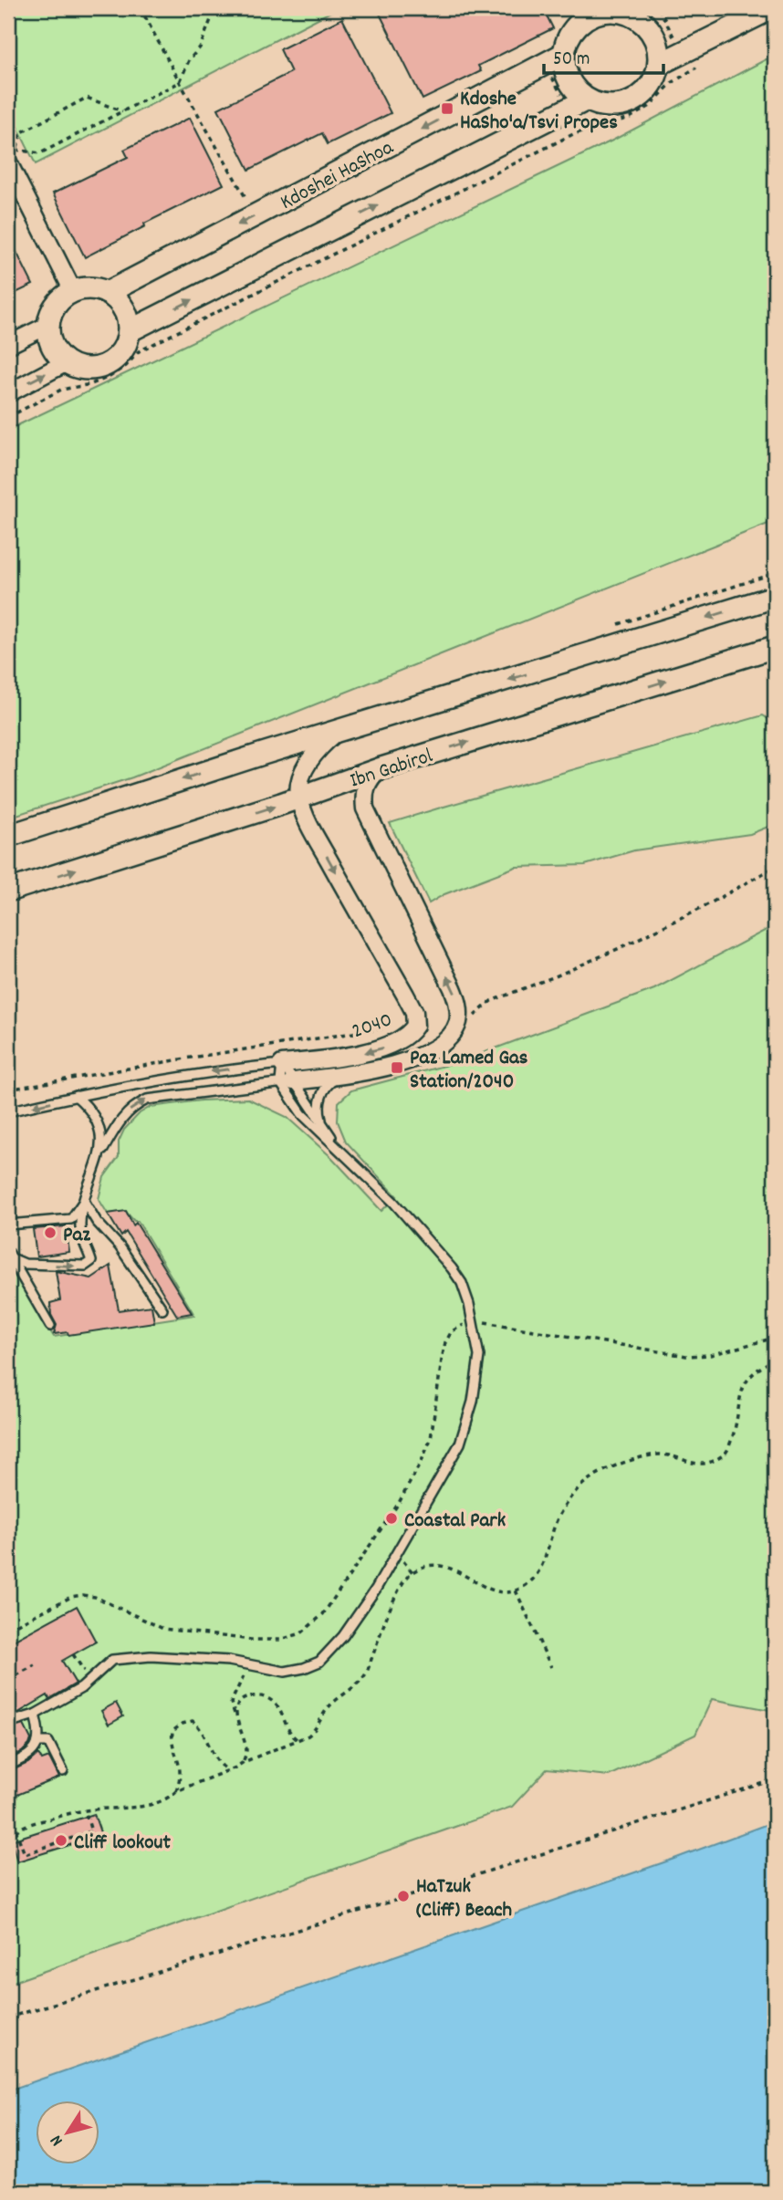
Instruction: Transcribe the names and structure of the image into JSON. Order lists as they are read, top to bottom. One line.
{"streets":{"street":["Kdoshei HaShoa","Ibn Gabirol","2040"]},"crossings":[["Ibn Gabirol","2040"]],"places":{"transit":["Kdoshe HaSho'a/Tsvi Propes","Paz Lamed Gas Station/2040"],"other":["Paz","Coastal Park","Cliff lookout","HaTzuk (Cliff) Beach"]},"scale_bar":"50 m","north":"bottom left"}
